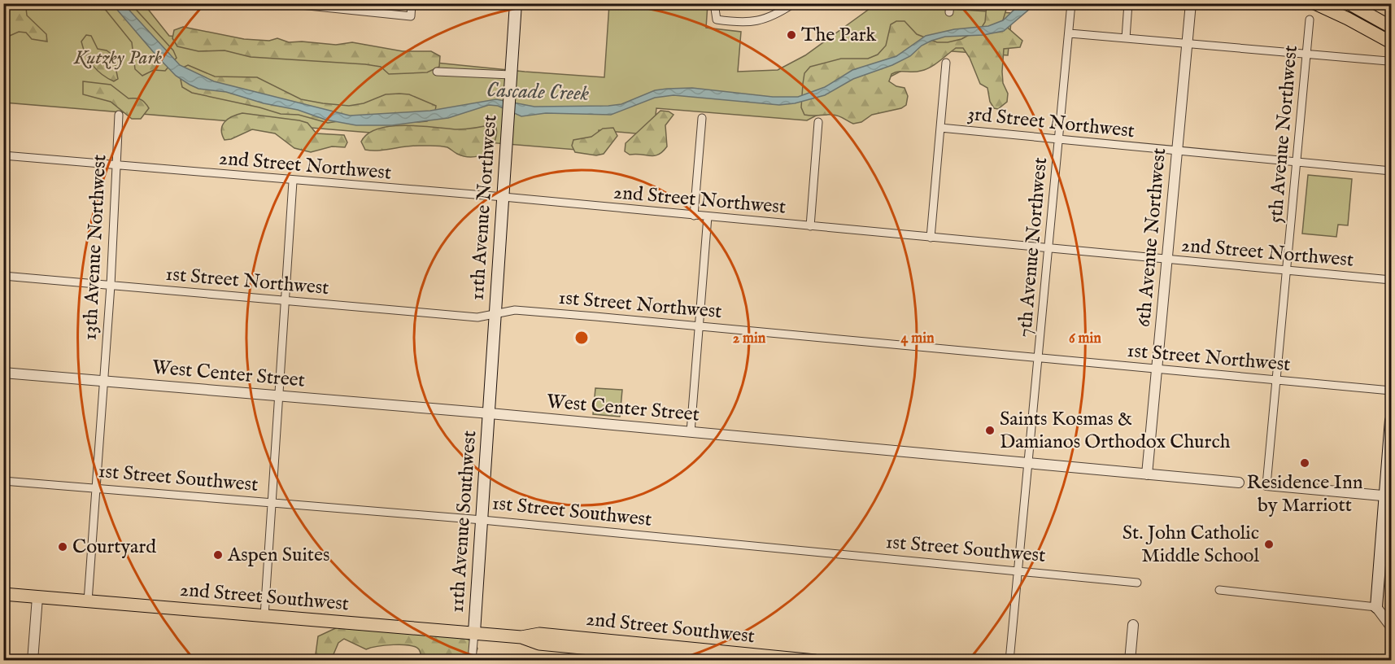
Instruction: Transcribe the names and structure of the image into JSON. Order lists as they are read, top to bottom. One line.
{"streets":{"main road":["11th Avenue Northwest","11th Avenue Southwest","2nd Street Southwest"],"street":["3rd Street Northwest","5th Avenue Northwest","2nd Street Northwest","6th Avenue Northwest","13th Avenue Northwest","7th Avenue Northwest","1st Street Northwest","West Center Street","1st Street Southwest"]},"crossings":[["3rd Street Northwest","5th Avenue Northwest"],["3rd Street Northwest","6th Avenue Northwest"],["3rd Street Northwest","7th Avenue Northwest"],["5th Avenue Northwest","2nd Street Northwest"],["5th Avenue Northwest","1st Street Northwest"],["2nd Street Northwest","11th Avenue Northwest"],["2nd Street Northwest","6th Avenue Northwest"],["2nd Street Northwest","13th Avenue Northwest"],["2nd Street Northwest","7th Avenue Northwest"],["11th Avenue Northwest","1st Street Northwest"],["11th Avenue Northwest","West Center Street"],["11th Avenue Northwest","11th Avenue Southwest"],["6th Avenue Northwest","1st Street Northwest"],["6th Avenue Northwest","West Center Street"],["13th Avenue Northwest","1st Street Northwest"],["13th Avenue Northwest","West Center Street"],["13th Avenue Northwest","1st Street Southwest"],["13th Avenue Northwest","2nd Street Southwest"],["7th Avenue Northwest","1st Street Northwest"],["7th Avenue Northwest","West Center Street"],["7th Avenue Northwest","1st Street Southwest"],["West Center Street","11th Avenue Southwest"],["1st Street Southwest","11th Avenue Southwest"],["11th Avenue Southwest","2nd Street Southwest"]],"water":["Cascade Creek"],"parks":["Kutzky Park"],"places":["The Park","Saints Kosmas & Damianos Orthodox Church","Residence Inn by Marriott","St. John Catholic Middle School","Courtyard","Aspen Suites"],"rings":["2 min","4 min","6 min"]}
